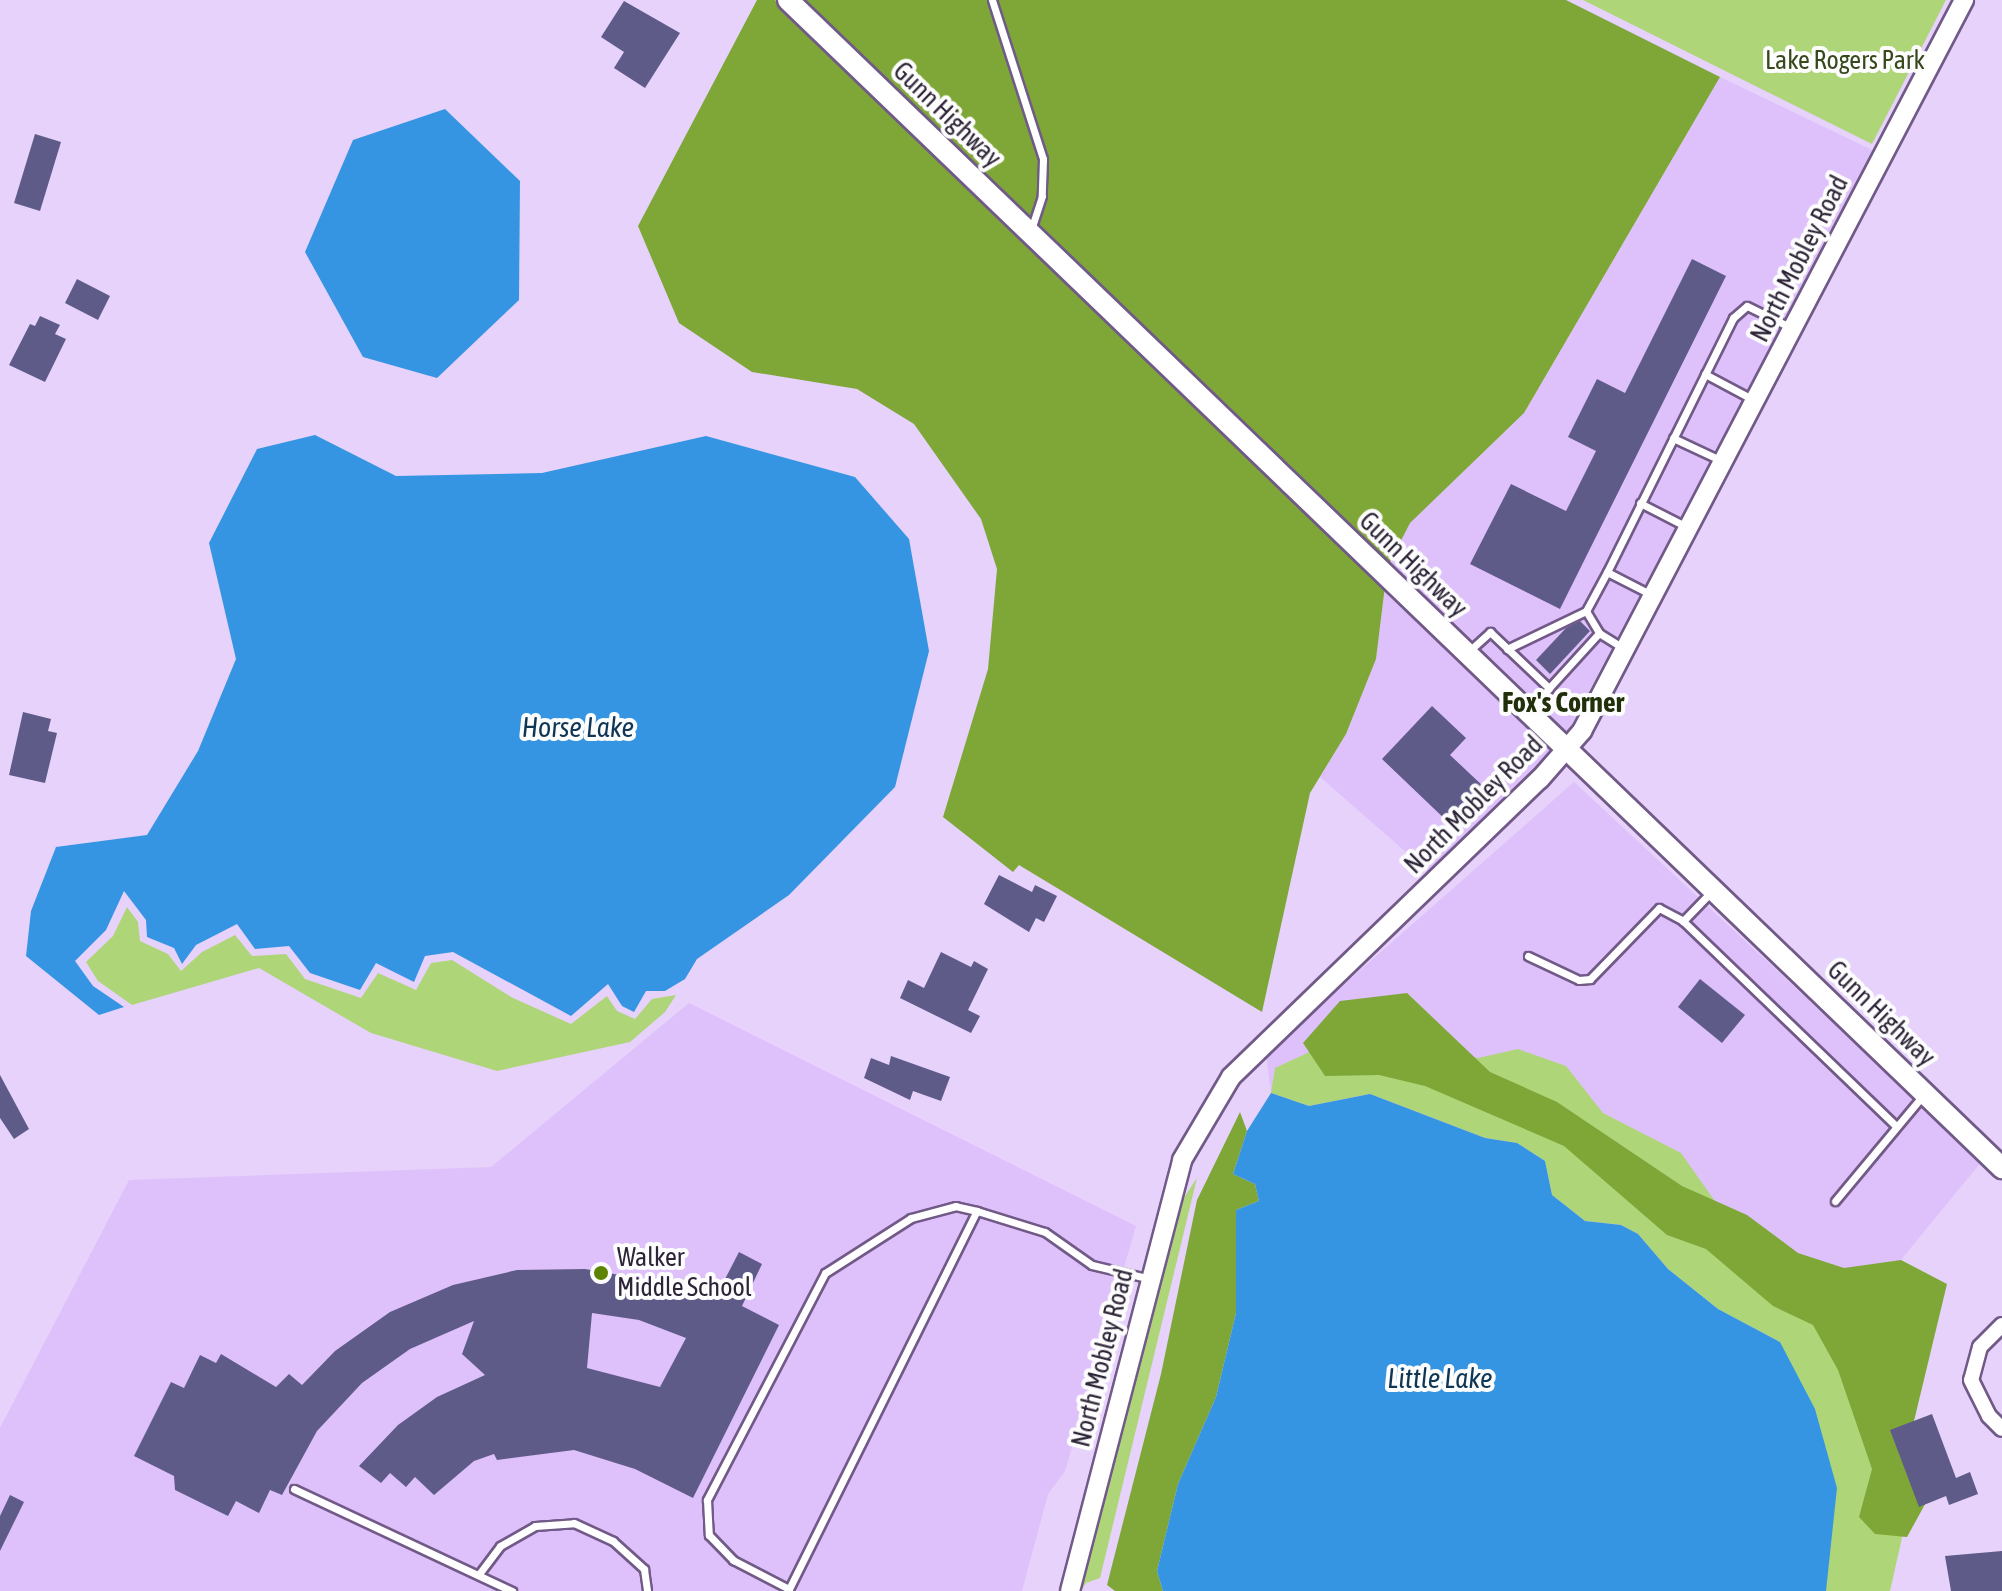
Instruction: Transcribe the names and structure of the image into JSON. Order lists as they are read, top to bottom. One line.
{"streets":{"main road":["Gunn Highway"],"street":["North Mobley Road"]},"crossings":[["Gunn Highway","North Mobley Road"]],"districts":["Fox's Corner"],"water":["Horse Lake","Little Lake"],"parks":["Lake Rogers Park"],"places":["Walker Middle School"]}
